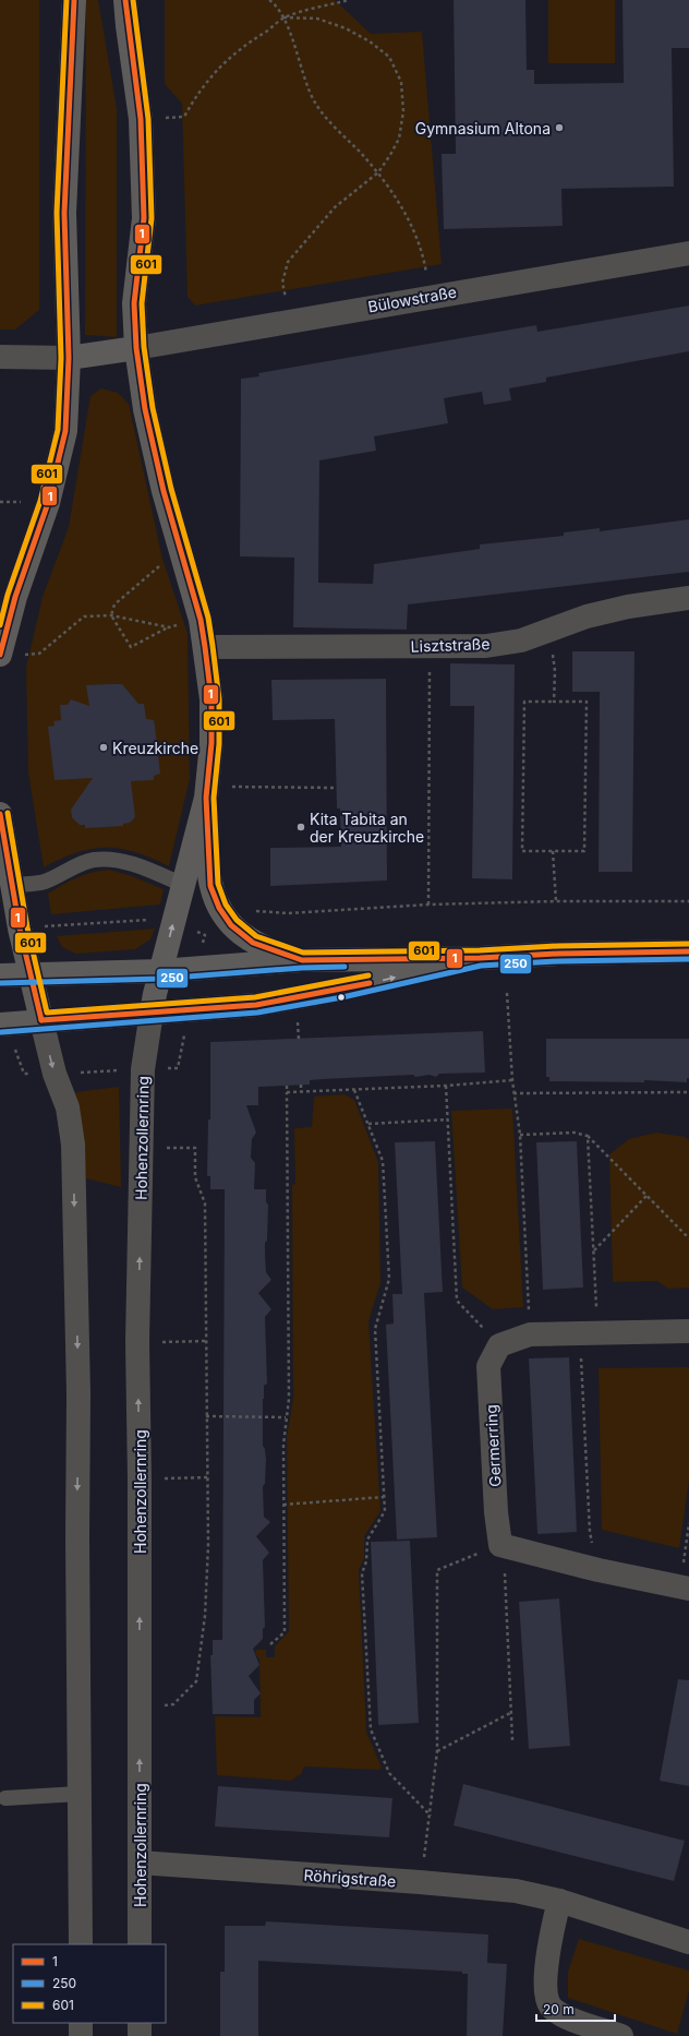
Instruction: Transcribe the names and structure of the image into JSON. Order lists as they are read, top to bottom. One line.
{"streets":{"main road":["Hohenzollernring"],"street":["Bülowstraße","Lisztstraße","Germerring","Röhrigstraße"]},"crossings":[["Bülowstraße","Hohenzollernring"],["Lisztstraße","Hohenzollernring"],["Hohenzollernring","Röhrigstraße"]],"one_way":["Hohenzollernring"],"places":["Gymnasium Altona","Kreuzkirche","Kita Tabita an der Kreuzkirche"],"lines":["transit line 1","transit line 601","transit line 250"],"legend":["1","250","601"],"scale_bar":"20 m"}
